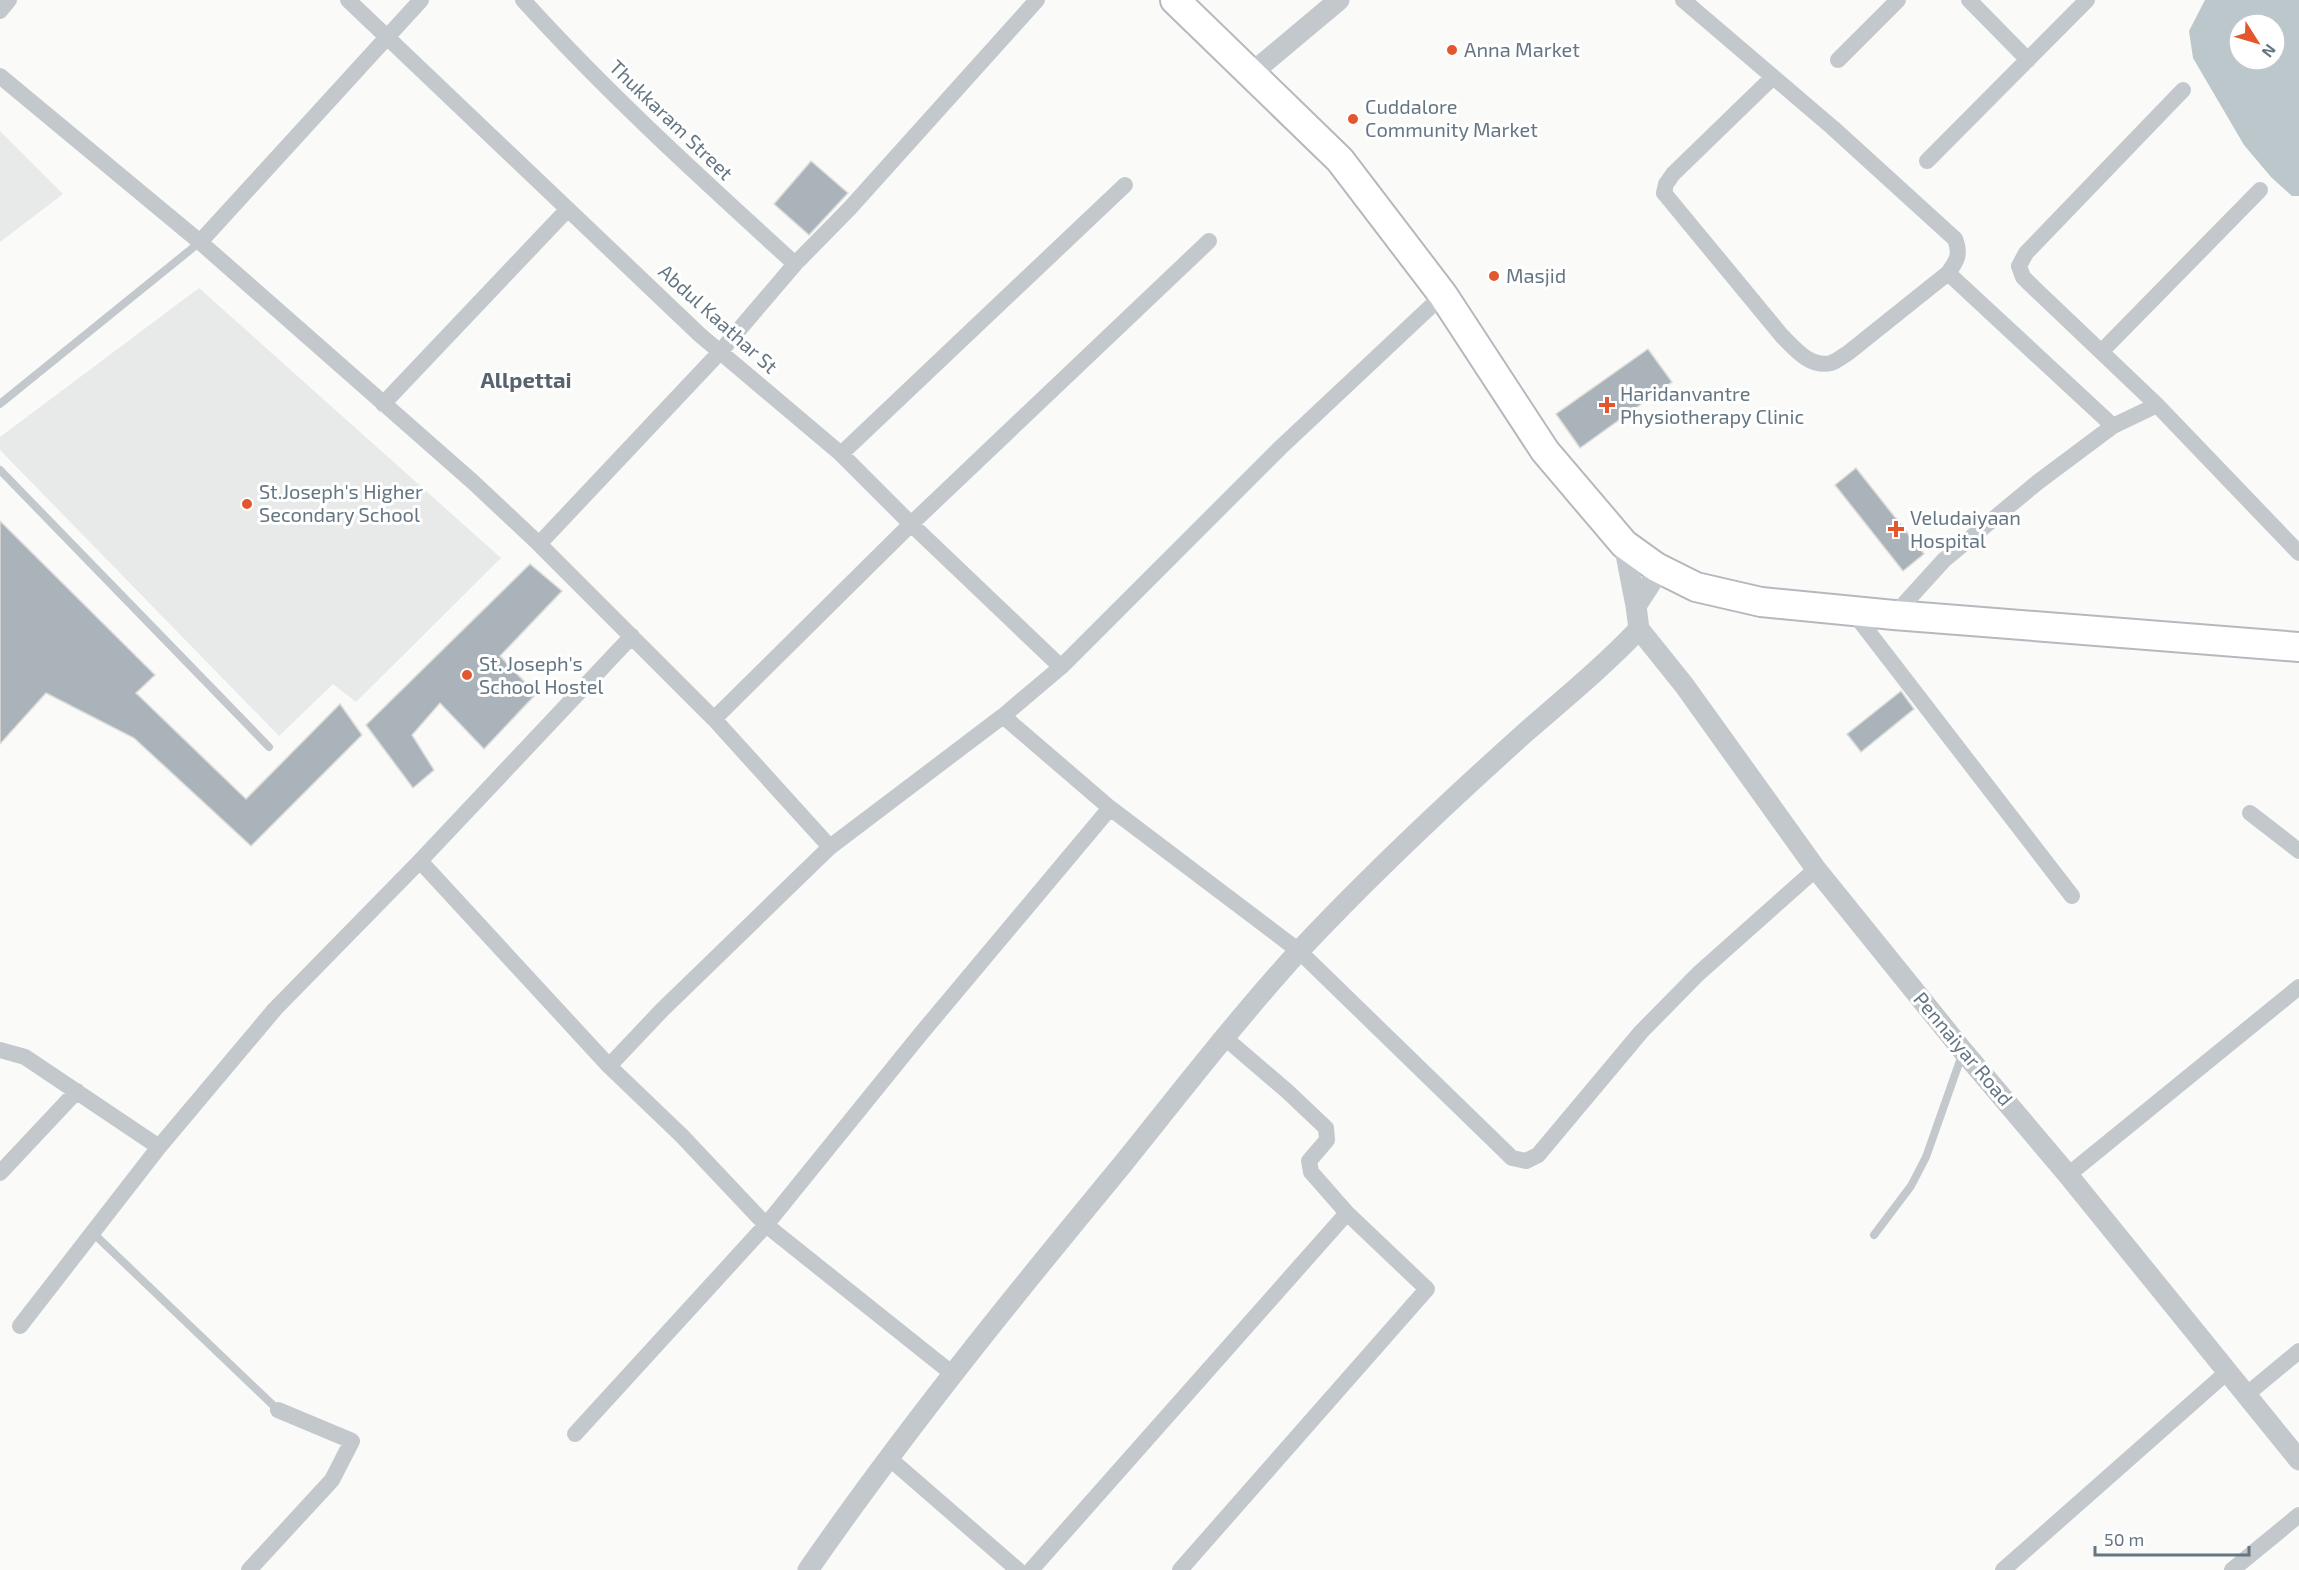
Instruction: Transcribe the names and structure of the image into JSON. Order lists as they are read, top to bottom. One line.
{"streets":{"street":["Thukkaram Street","Abdul Kaathar St","Pennaiyar Road"]},"districts":["Allpettai"],"places":{"other":["Anna Market","Cuddalore Community Market","Masjid","St.Joseph's Higher Secondary School","St. Joseph's School Hostel"],"health":["Haridanvantre Physiotherapy Clinic","Veludaiyaan Hospital"]},"scale_bar":"50 m","north":"bottom right"}
